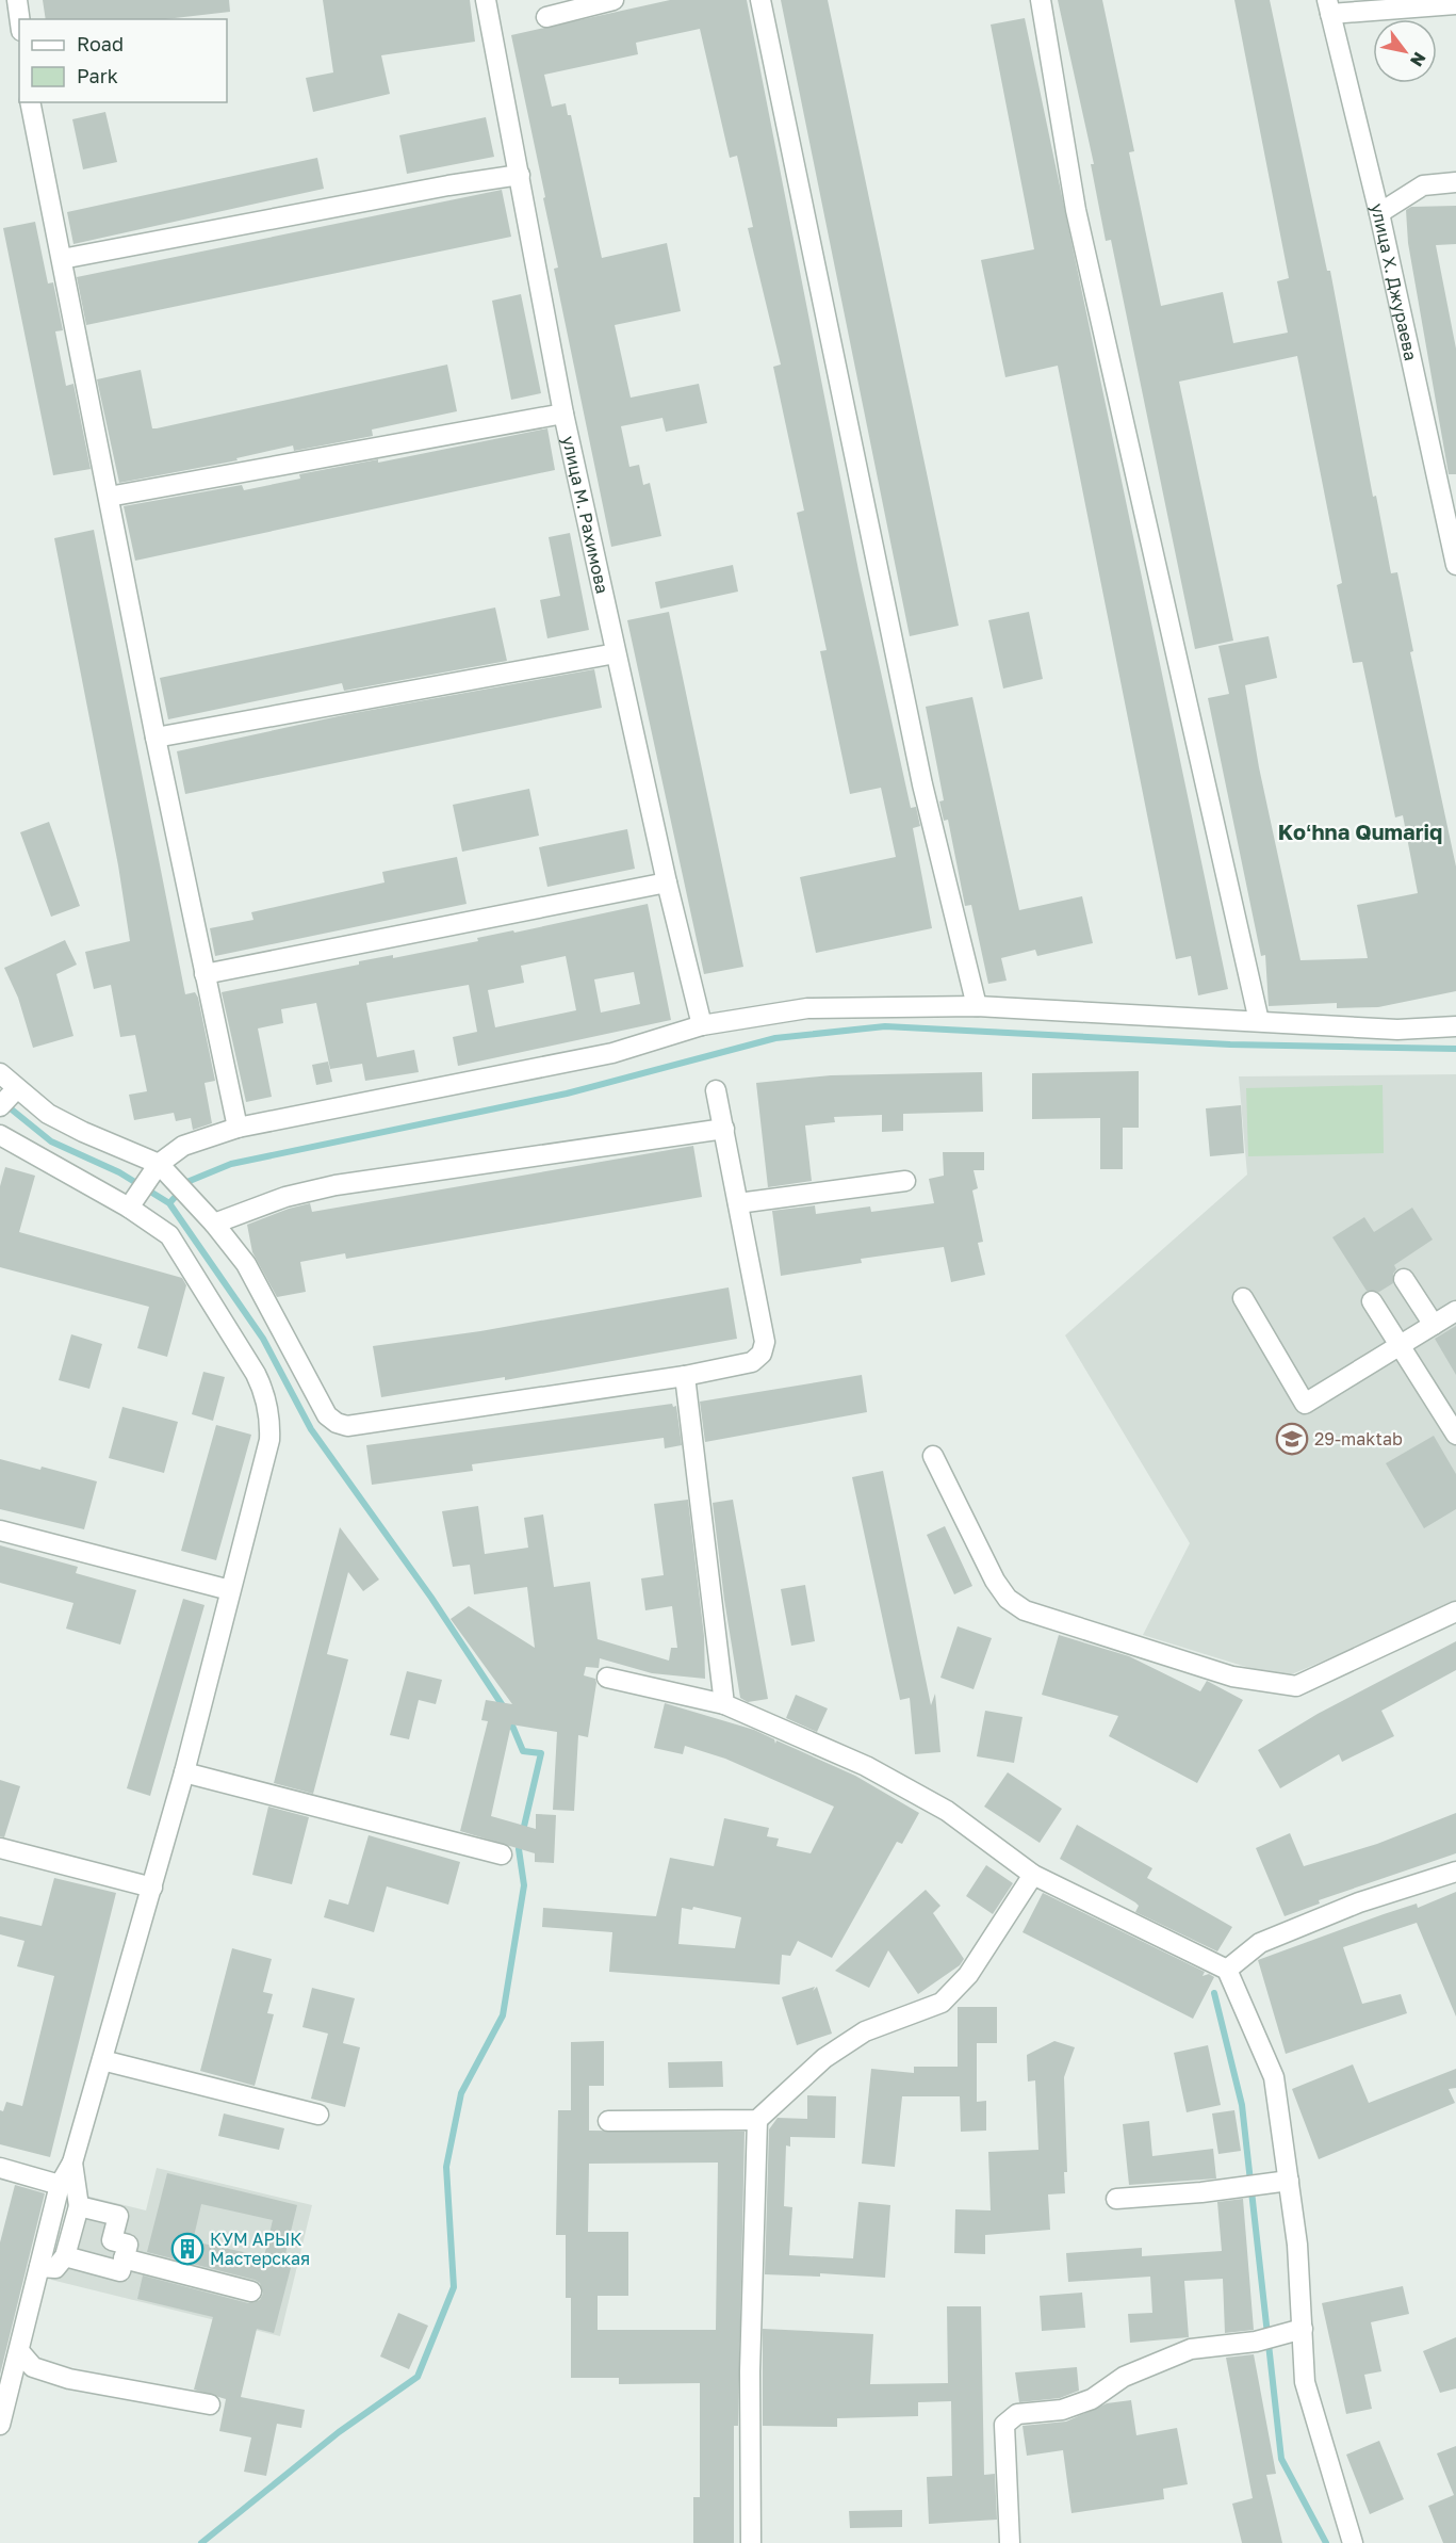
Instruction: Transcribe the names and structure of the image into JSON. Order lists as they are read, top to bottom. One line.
{"streets":{"street":["улица Х. Джураева","улица М. Рахимова"]},"districts":["Koʻhna Qumariq"],"places":{"school or university":["29-maktab"],"building":["КУМ АРЫК Мастерская"]},"legend":["Road","Park"],"north":"bottom right"}
